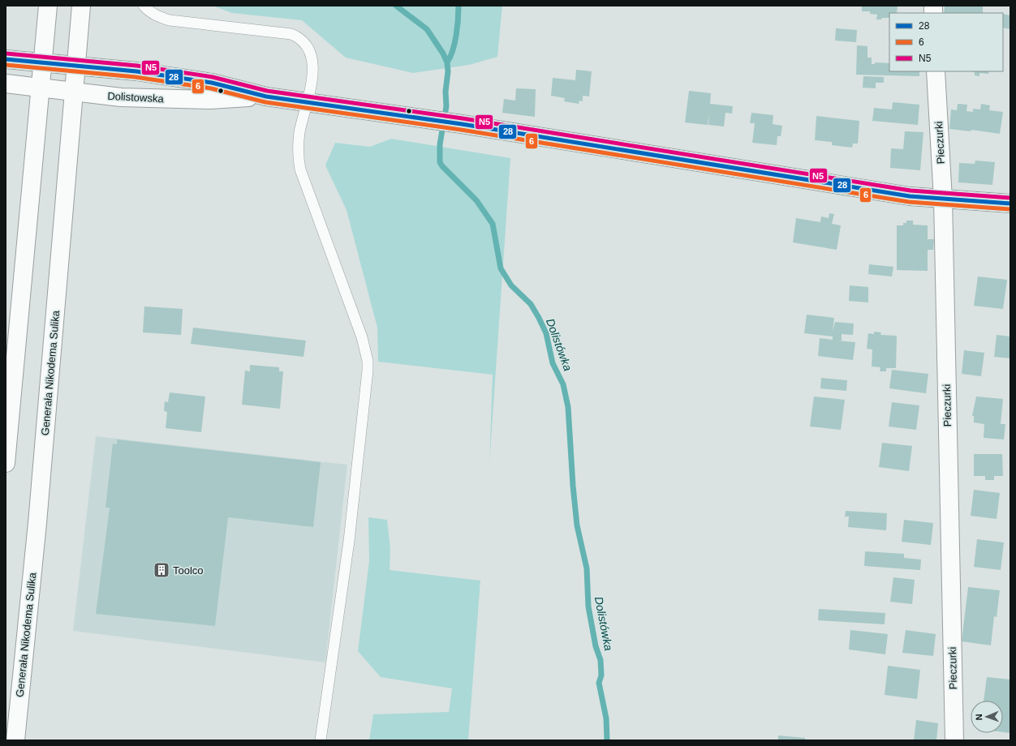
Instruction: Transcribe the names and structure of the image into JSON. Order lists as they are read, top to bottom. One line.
{"streets":{"main road":["Dolistowska","Pieczurki","Generała Nikodema Sulika"]},"crossings":[["Dolistowska","Pieczurki"],["Dolistowska","Generała Nikodema Sulika"]],"water":["Dolistówka"],"places":{"building":["Toolco"]},"lines":["transit line N5","transit line 28","transit line 6"],"legend":["28","6","N5"],"north":"left"}
